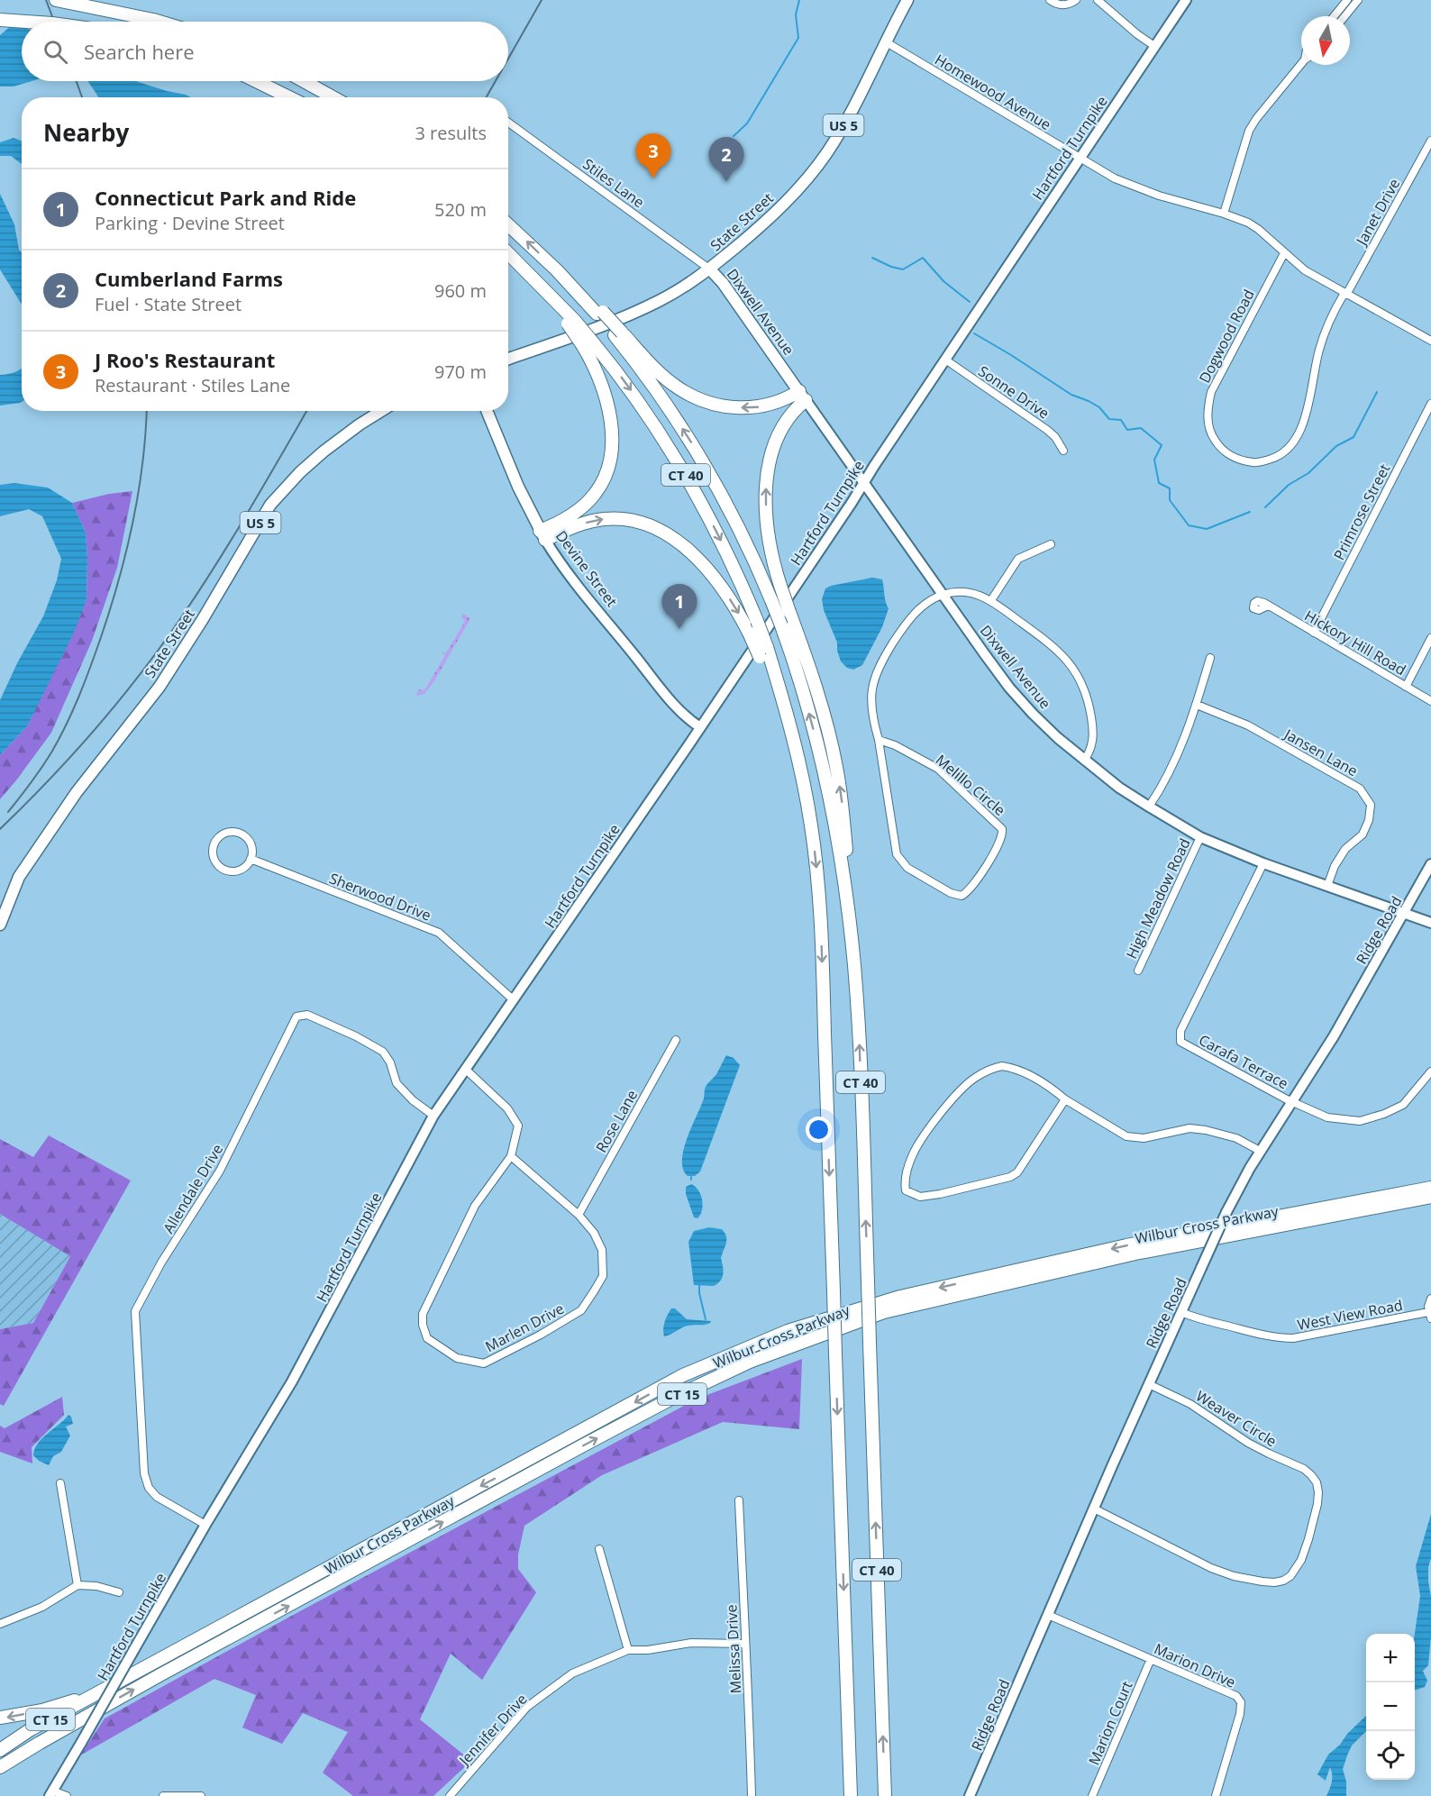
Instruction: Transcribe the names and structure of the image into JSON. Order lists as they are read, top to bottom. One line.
{"streets":{"highway":["CT 40","Wilbur Cross Parkway","CT 15"],"main road":["US 5","Hartford Turnpike","State Street","Dixwell Avenue","Devine Street","Ridge Road"],"street":["Homewood Avenue","Stiles Lane","Janet Drive","Dogwood Road","Sonne Drive","Primrose Street","Hickory Hill Road","Jansen Lane","Melillo Circle","Sherwood Drive","High Meadow Road","Carafa Terrace","Rose Lane","Allendale Drive","West View Road","Marlen Drive","Weaver Circle","Melissa Drive","Marion Drive","Marion Court","Jennifer Drive"]},"crossings":[["Homewood Avenue","Hartford Turnpike"],["Homewood Avenue","Janet Drive"],["Homewood Avenue","State Street"],["Homewood Avenue","Dogwood Road"],["Hartford Turnpike","Dixwell Avenue"],["Hartford Turnpike","Sonne Drive"],["Hartford Turnpike","Devine Street"],["Hartford Turnpike","Sherwood Drive"],["Hartford Turnpike","Allendale Drive"],["Hartford Turnpike","Marlen Drive"],["Stiles Lane","State Street"],["Stiles Lane","Dixwell Avenue"],["Janet Drive","Dogwood Road"],["State Street","Dixwell Avenue"],["Dixwell Avenue","Jansen Lane"],["Dixwell Avenue","Melillo Circle"],["Dixwell Avenue","High Meadow Road"],["Dixwell Avenue","Ridge Road"],["Dixwell Avenue","Carafa Terrace"],["Primrose Street","Hickory Hill Road"],["Ridge Road","Carafa Terrace"],["Ridge Road","West View Road"],["Ridge Road","Weaver Circle"],["Ridge Road","Marion Drive"],["Rose Lane","Marlen Drive"],["Melissa Drive","Jennifer Drive"],["Marion Drive","Marion Court"]],"north":"bottom","page":{"search":"Search here","heading":["Nearby","3 results"],"pins":["3","2","1"],"list":[{"mark":"1","name":"Connecticut Park and Ride","note":"Parking · Devine Street","value":"520 m"},{"mark":"2","name":"Cumberland Farms","note":"Fuel · State Street","value":"960 m"},{"mark":"3","name":"J Roo's Restaurant","note":"Restaurant · Stiles Lane","value":"970 m"}],"map_buttons":["+","−"]}}
